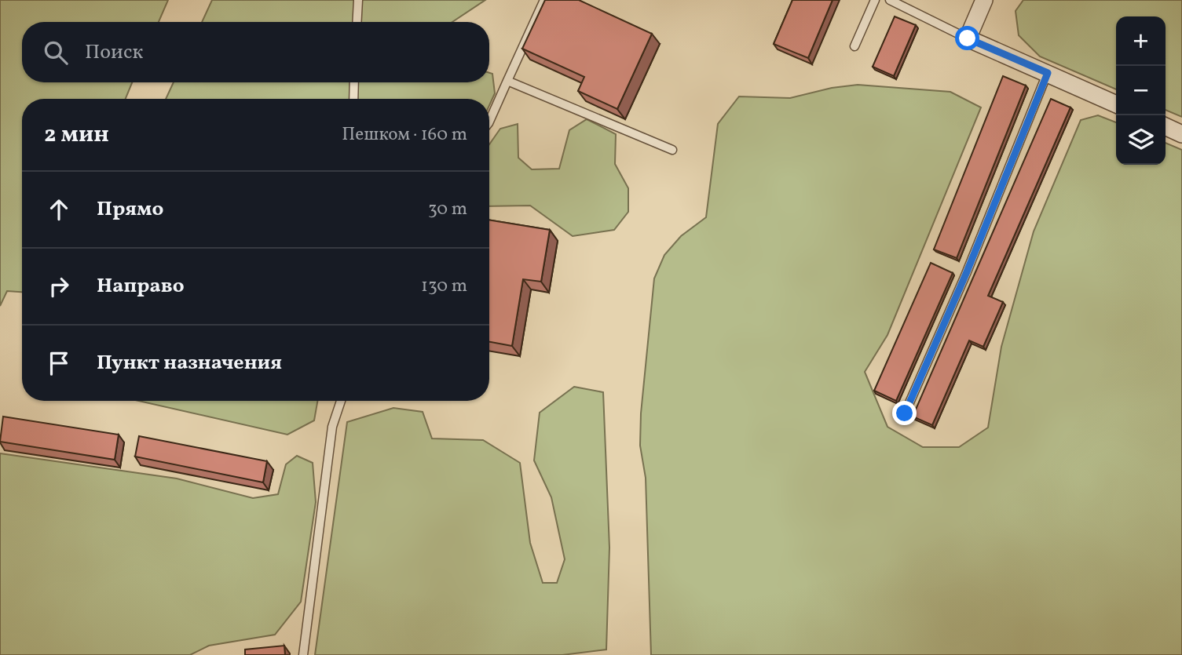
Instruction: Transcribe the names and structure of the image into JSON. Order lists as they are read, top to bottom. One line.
{"page":{"map_buttons":["+","−"],"search":"Поиск","heading":["2 мин","Пешком · 160 m"],"list":[["Прямо","30 m"],["Направо","130 m"],"Пункт назначения"]}}
